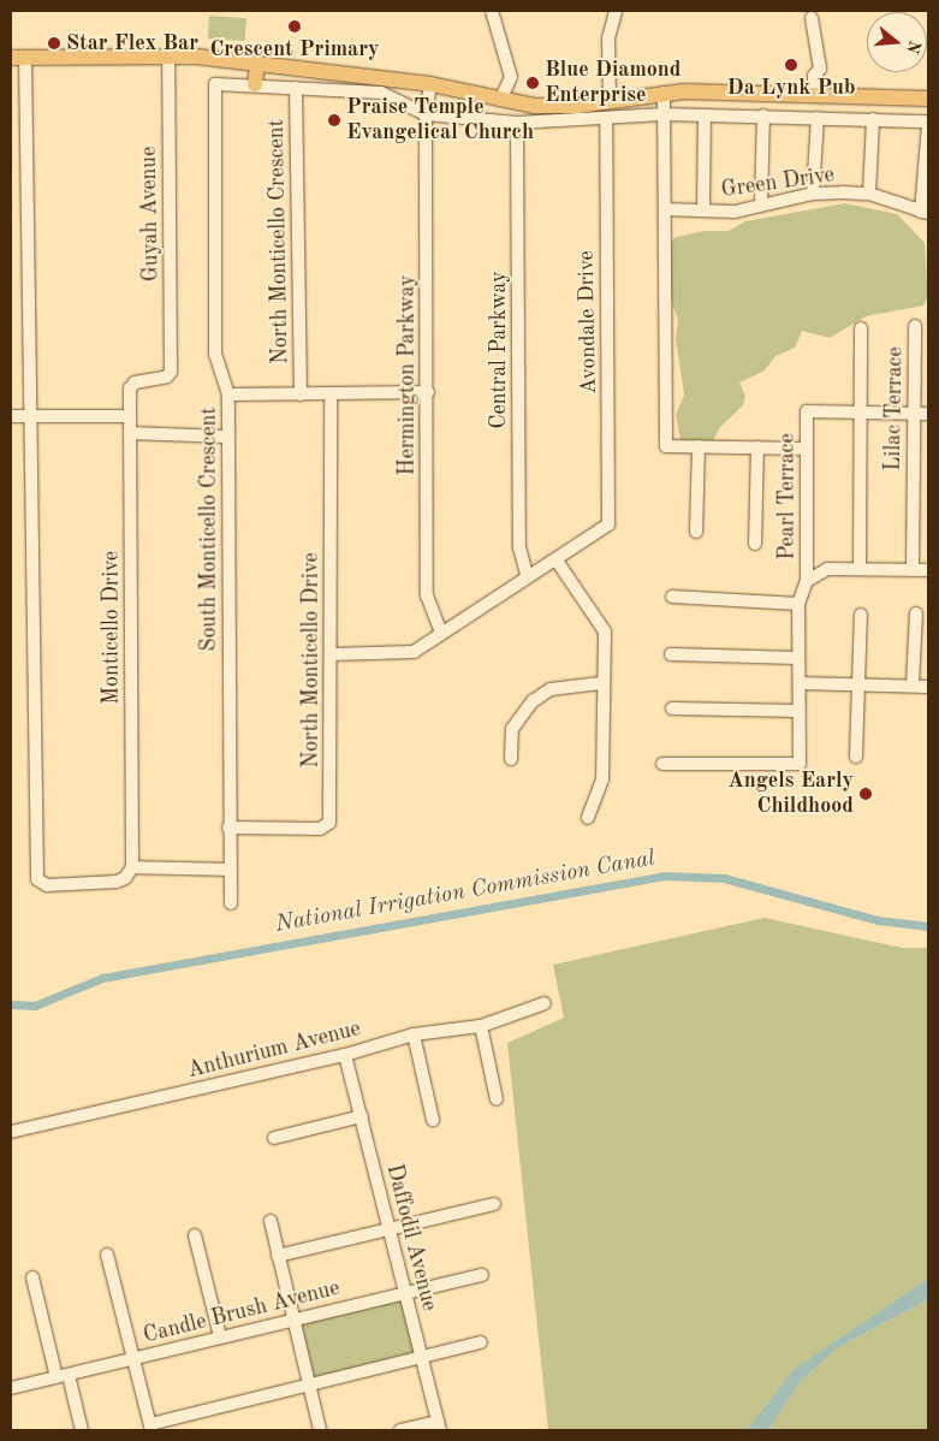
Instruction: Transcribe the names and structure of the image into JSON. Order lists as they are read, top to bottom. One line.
{"streets":{"street":["Green Drive","Guyah Avenue","North Monticello Crescent","Avondale Drive","Central Parkway","Hermington Parkway","Lilac Terrace","Pearl Terrace","South Monticello Crescent","Monticello Drive","North Monticello Drive","Anthurium Avenue","Daffodil Avenue","Candle Brush Avenue"]},"crossings":[["Guyah Avenue","Monticello Drive"],["South Monticello Crescent","North Monticello Drive"],["Anthurium Avenue","Daffodil Avenue"],["Daffodil Avenue","Candle Brush Avenue"]],"water":["National Irrigation Commission Canal"],"places":["Crescent Primary","Star Flex Bar","Da Lynk Pub","Blue Diamond Enterprise","Praise Temple Evangelical Church","Angels Early Childhood"],"north":"right"}
